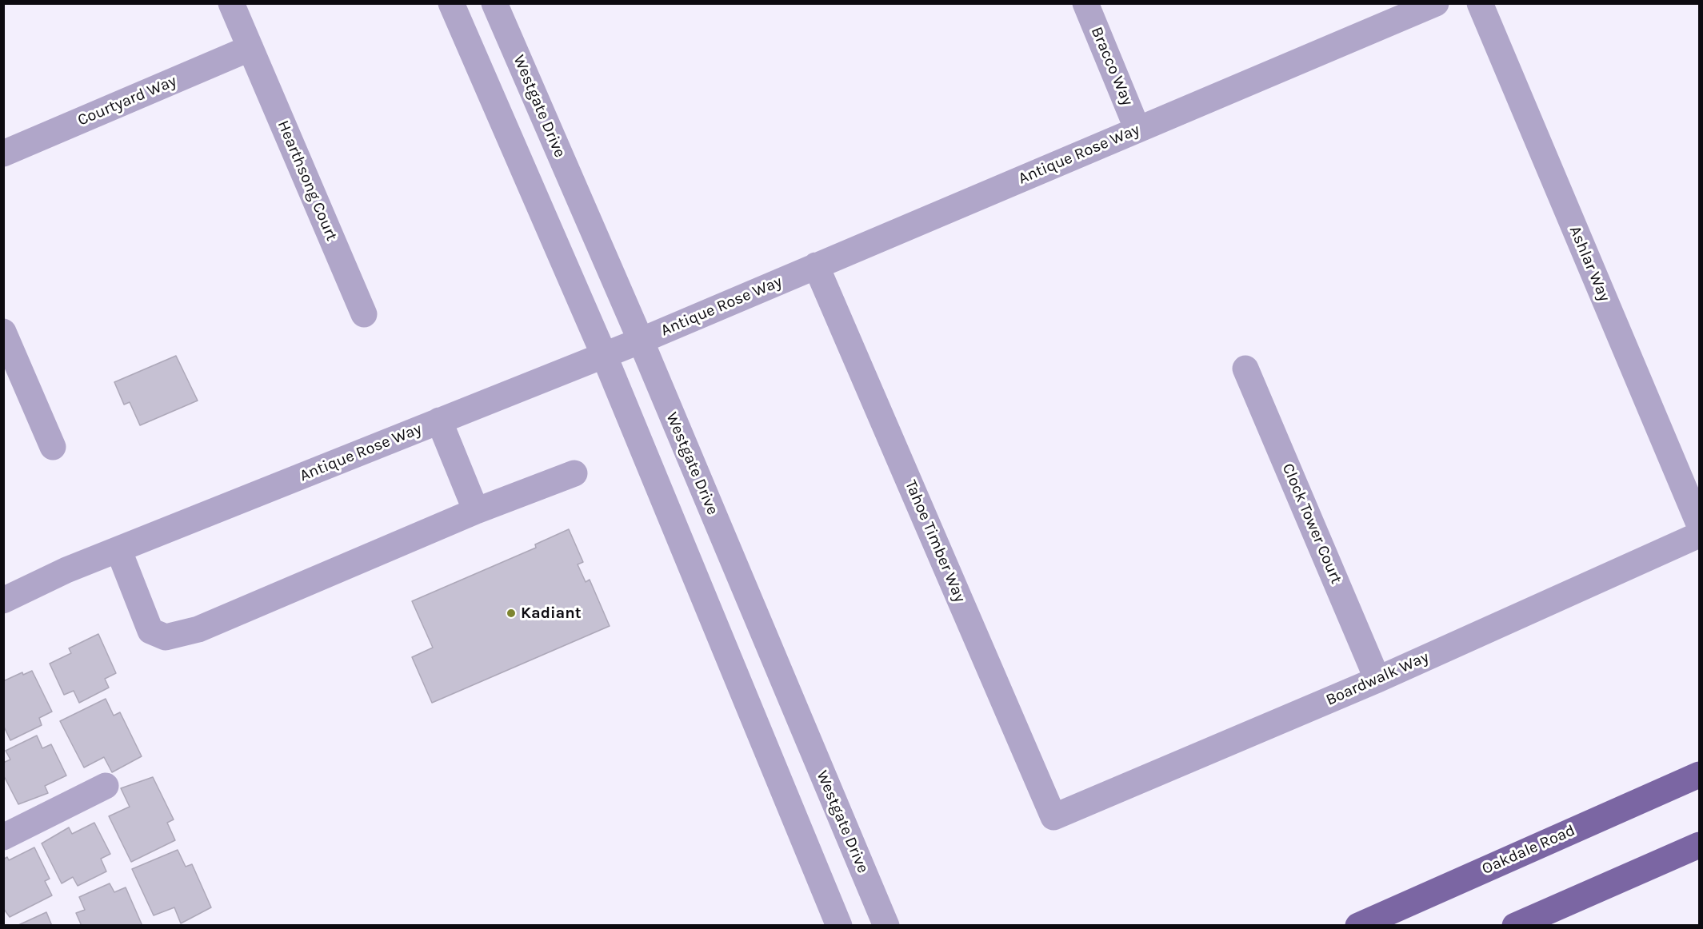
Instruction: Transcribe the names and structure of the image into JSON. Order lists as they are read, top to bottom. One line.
{"streets":{"main road":["Oakdale Road"],"street":["Bracco Way","Courtyard Way","Westgate Drive","Antique Rose Way","Hearthsong Court","Ashlar Way","Clock Tower Court","Tahoe Timber Way","Boardwalk Way"]},"crossings":[["Bracco Way","Antique Rose Way"],["Courtyard Way","Hearthsong Court"],["Westgate Drive","Antique Rose Way"],["Antique Rose Way","Tahoe Timber Way"],["Clock Tower Court","Boardwalk Way"],["Tahoe Timber Way","Boardwalk Way"]],"places":["Kadiant"]}
